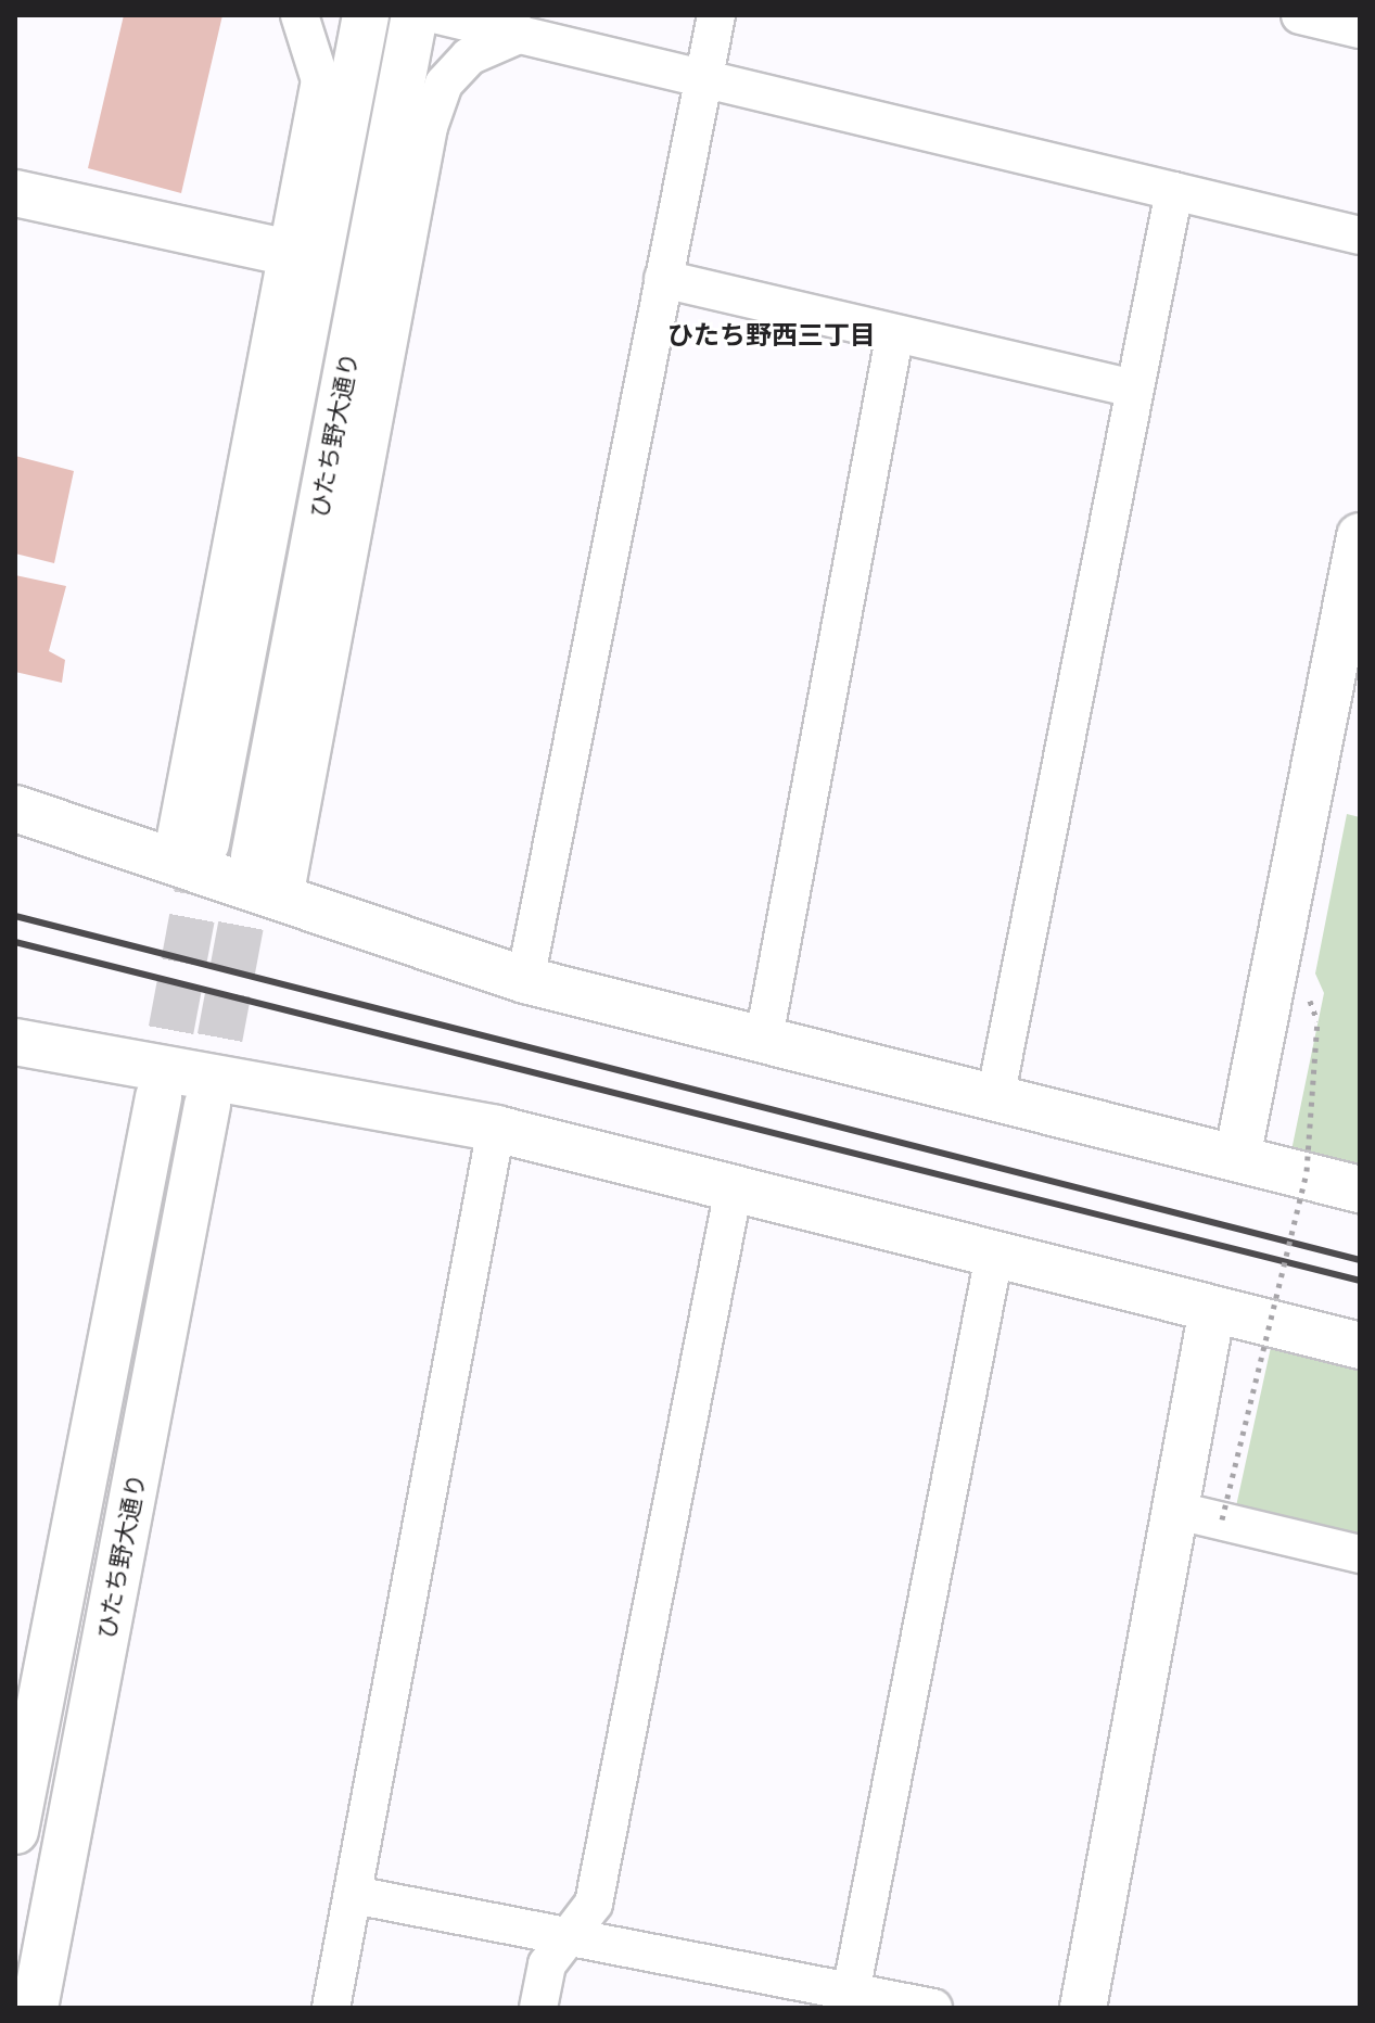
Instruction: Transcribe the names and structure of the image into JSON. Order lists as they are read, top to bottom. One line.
{"streets":{"street":["ひたち野大通り"]},"districts":["ひたち野西三丁目"]}
